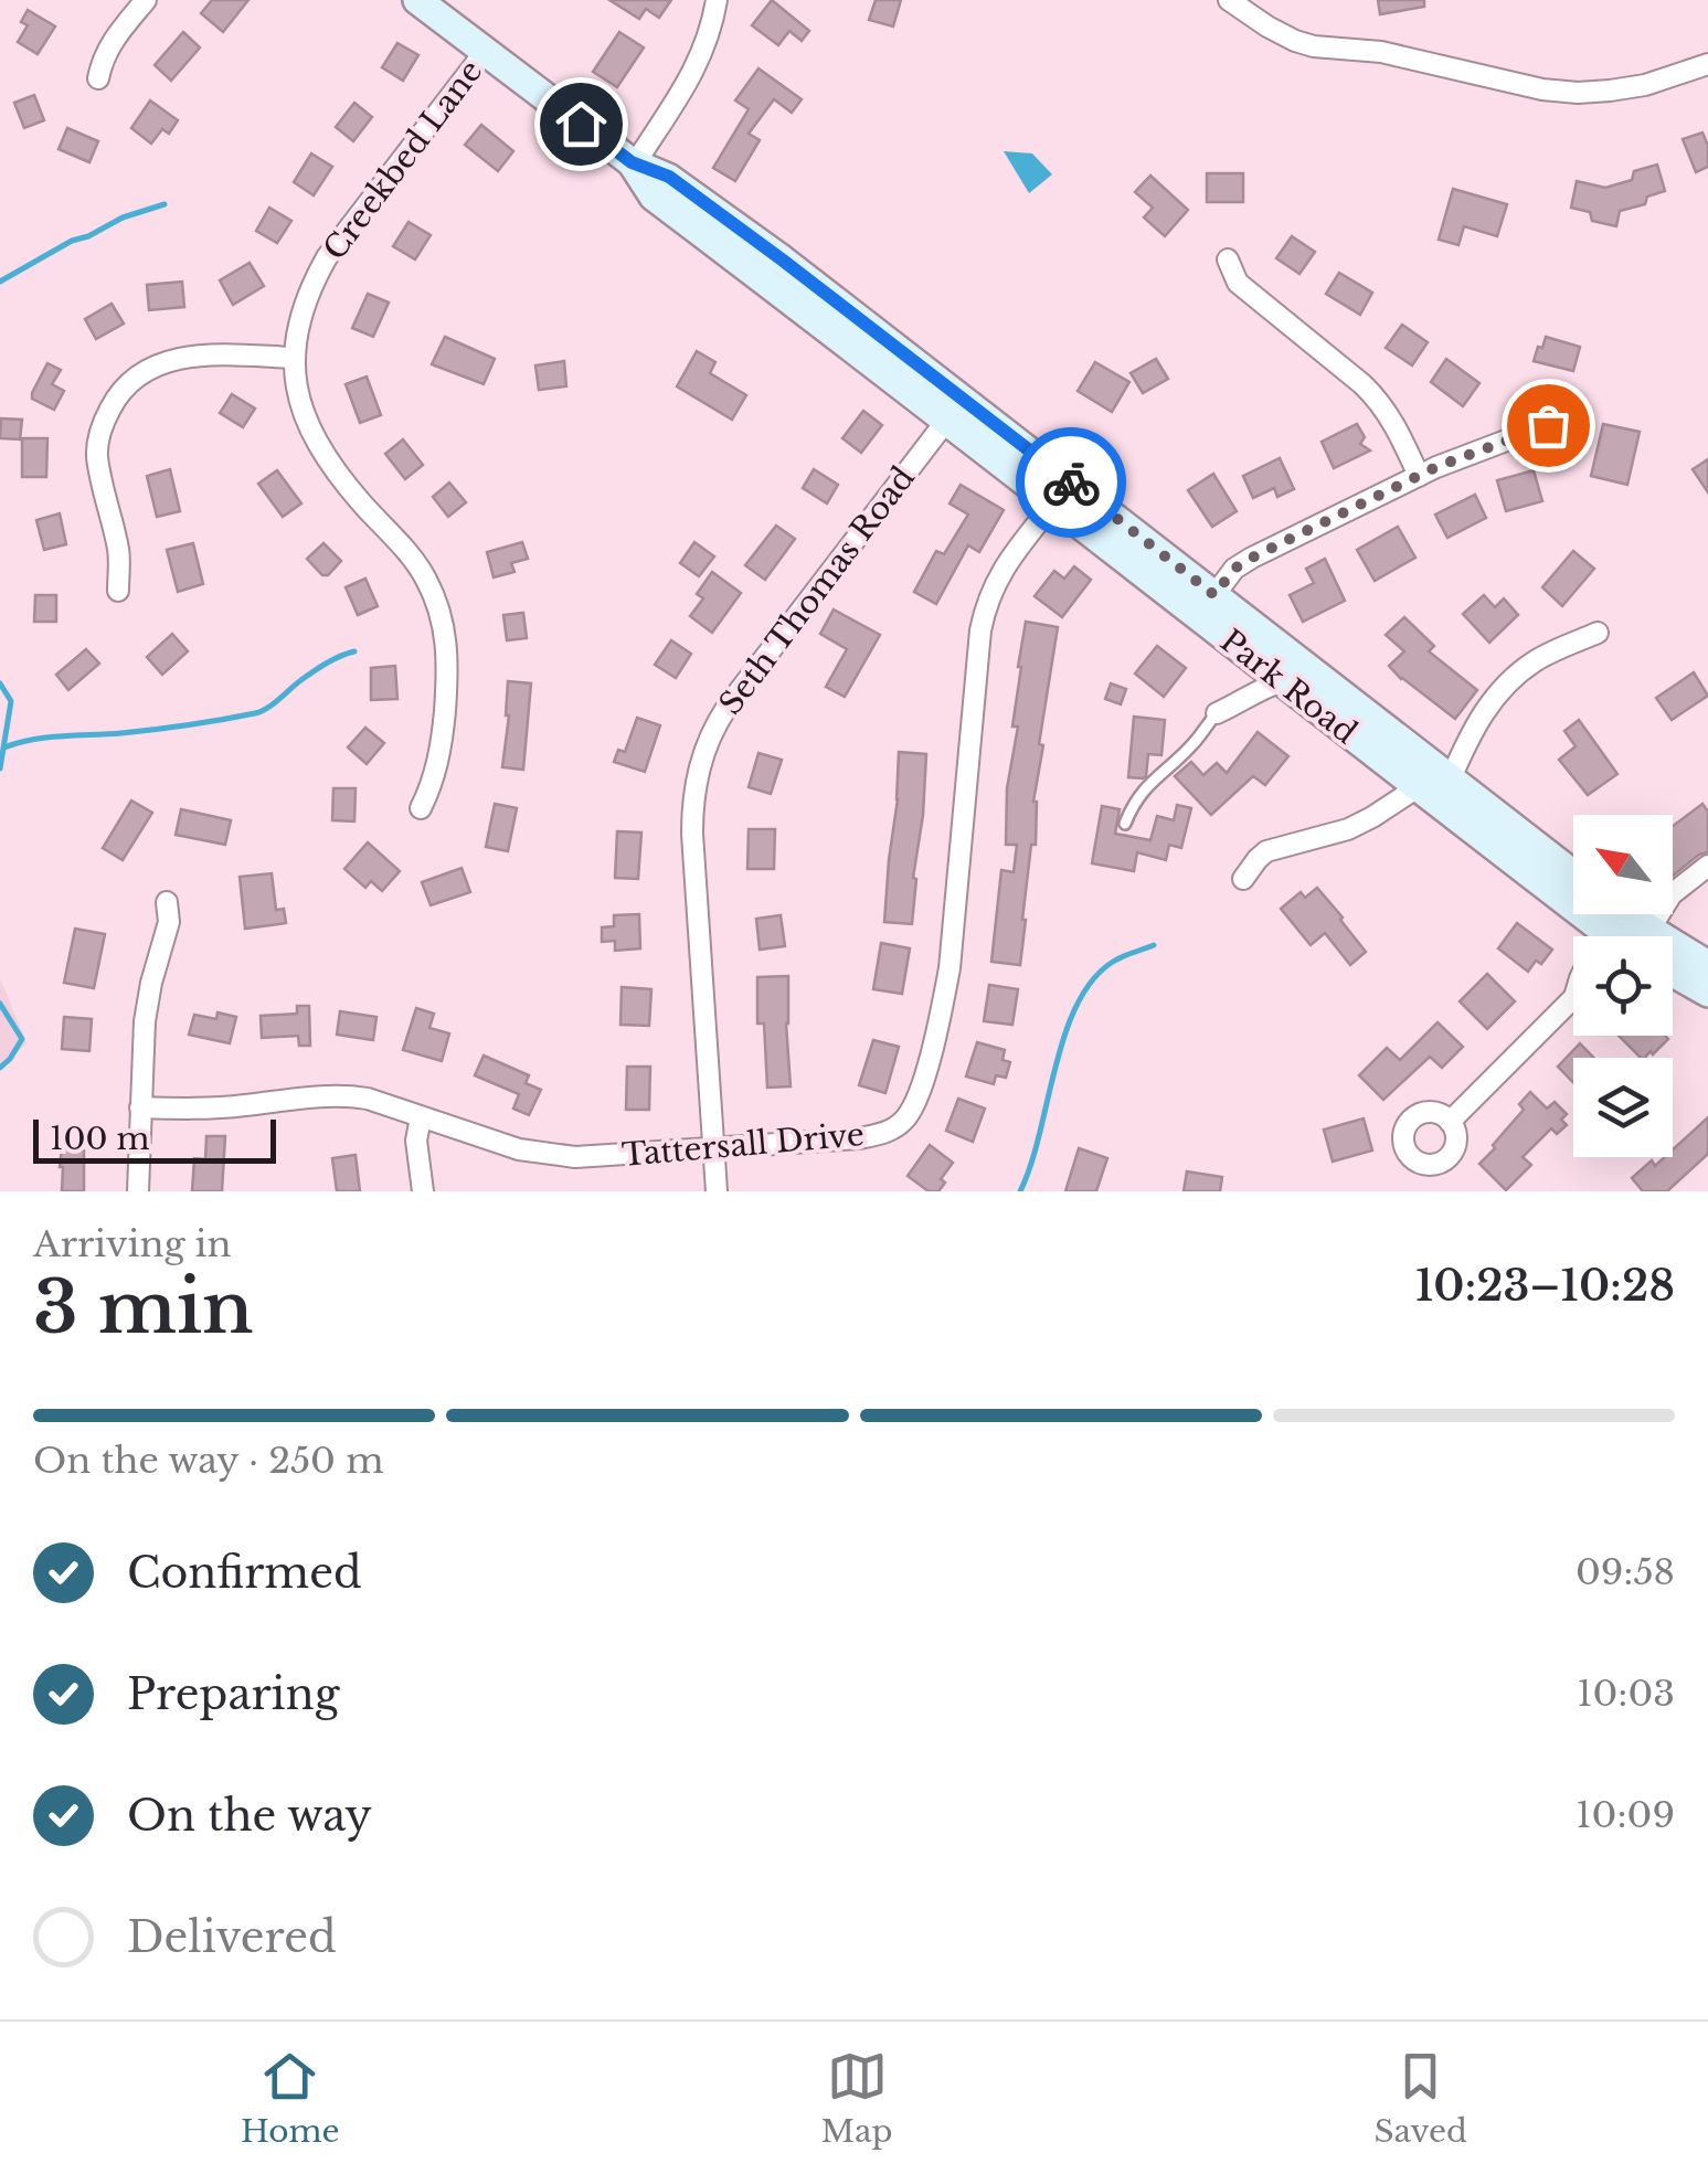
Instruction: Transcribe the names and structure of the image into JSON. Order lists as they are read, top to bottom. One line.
{"streets":{"main road":["Park Road"],"street":["Creekbed Lane","Seth Thomas Road","Tattersall Drive"]},"crossings":[["Creekbed Lane","Park Road"],["Seth Thomas Road","Park Road"],["Seth Thomas Road","Tattersall Drive"],["Park Road","Tattersall Drive"]],"scale_bar":"100 m","north":"top left","page":{"scale":"100 m","heading":["3 min","Arriving in","10:23–10:28"],"bar":"On the way · 250 m","list":[["Confirmed","09:58"],["Preparing","10:03"],["On the way","10:09"],"Delivered"],"tabs":["Home","Map","Saved"]}}
